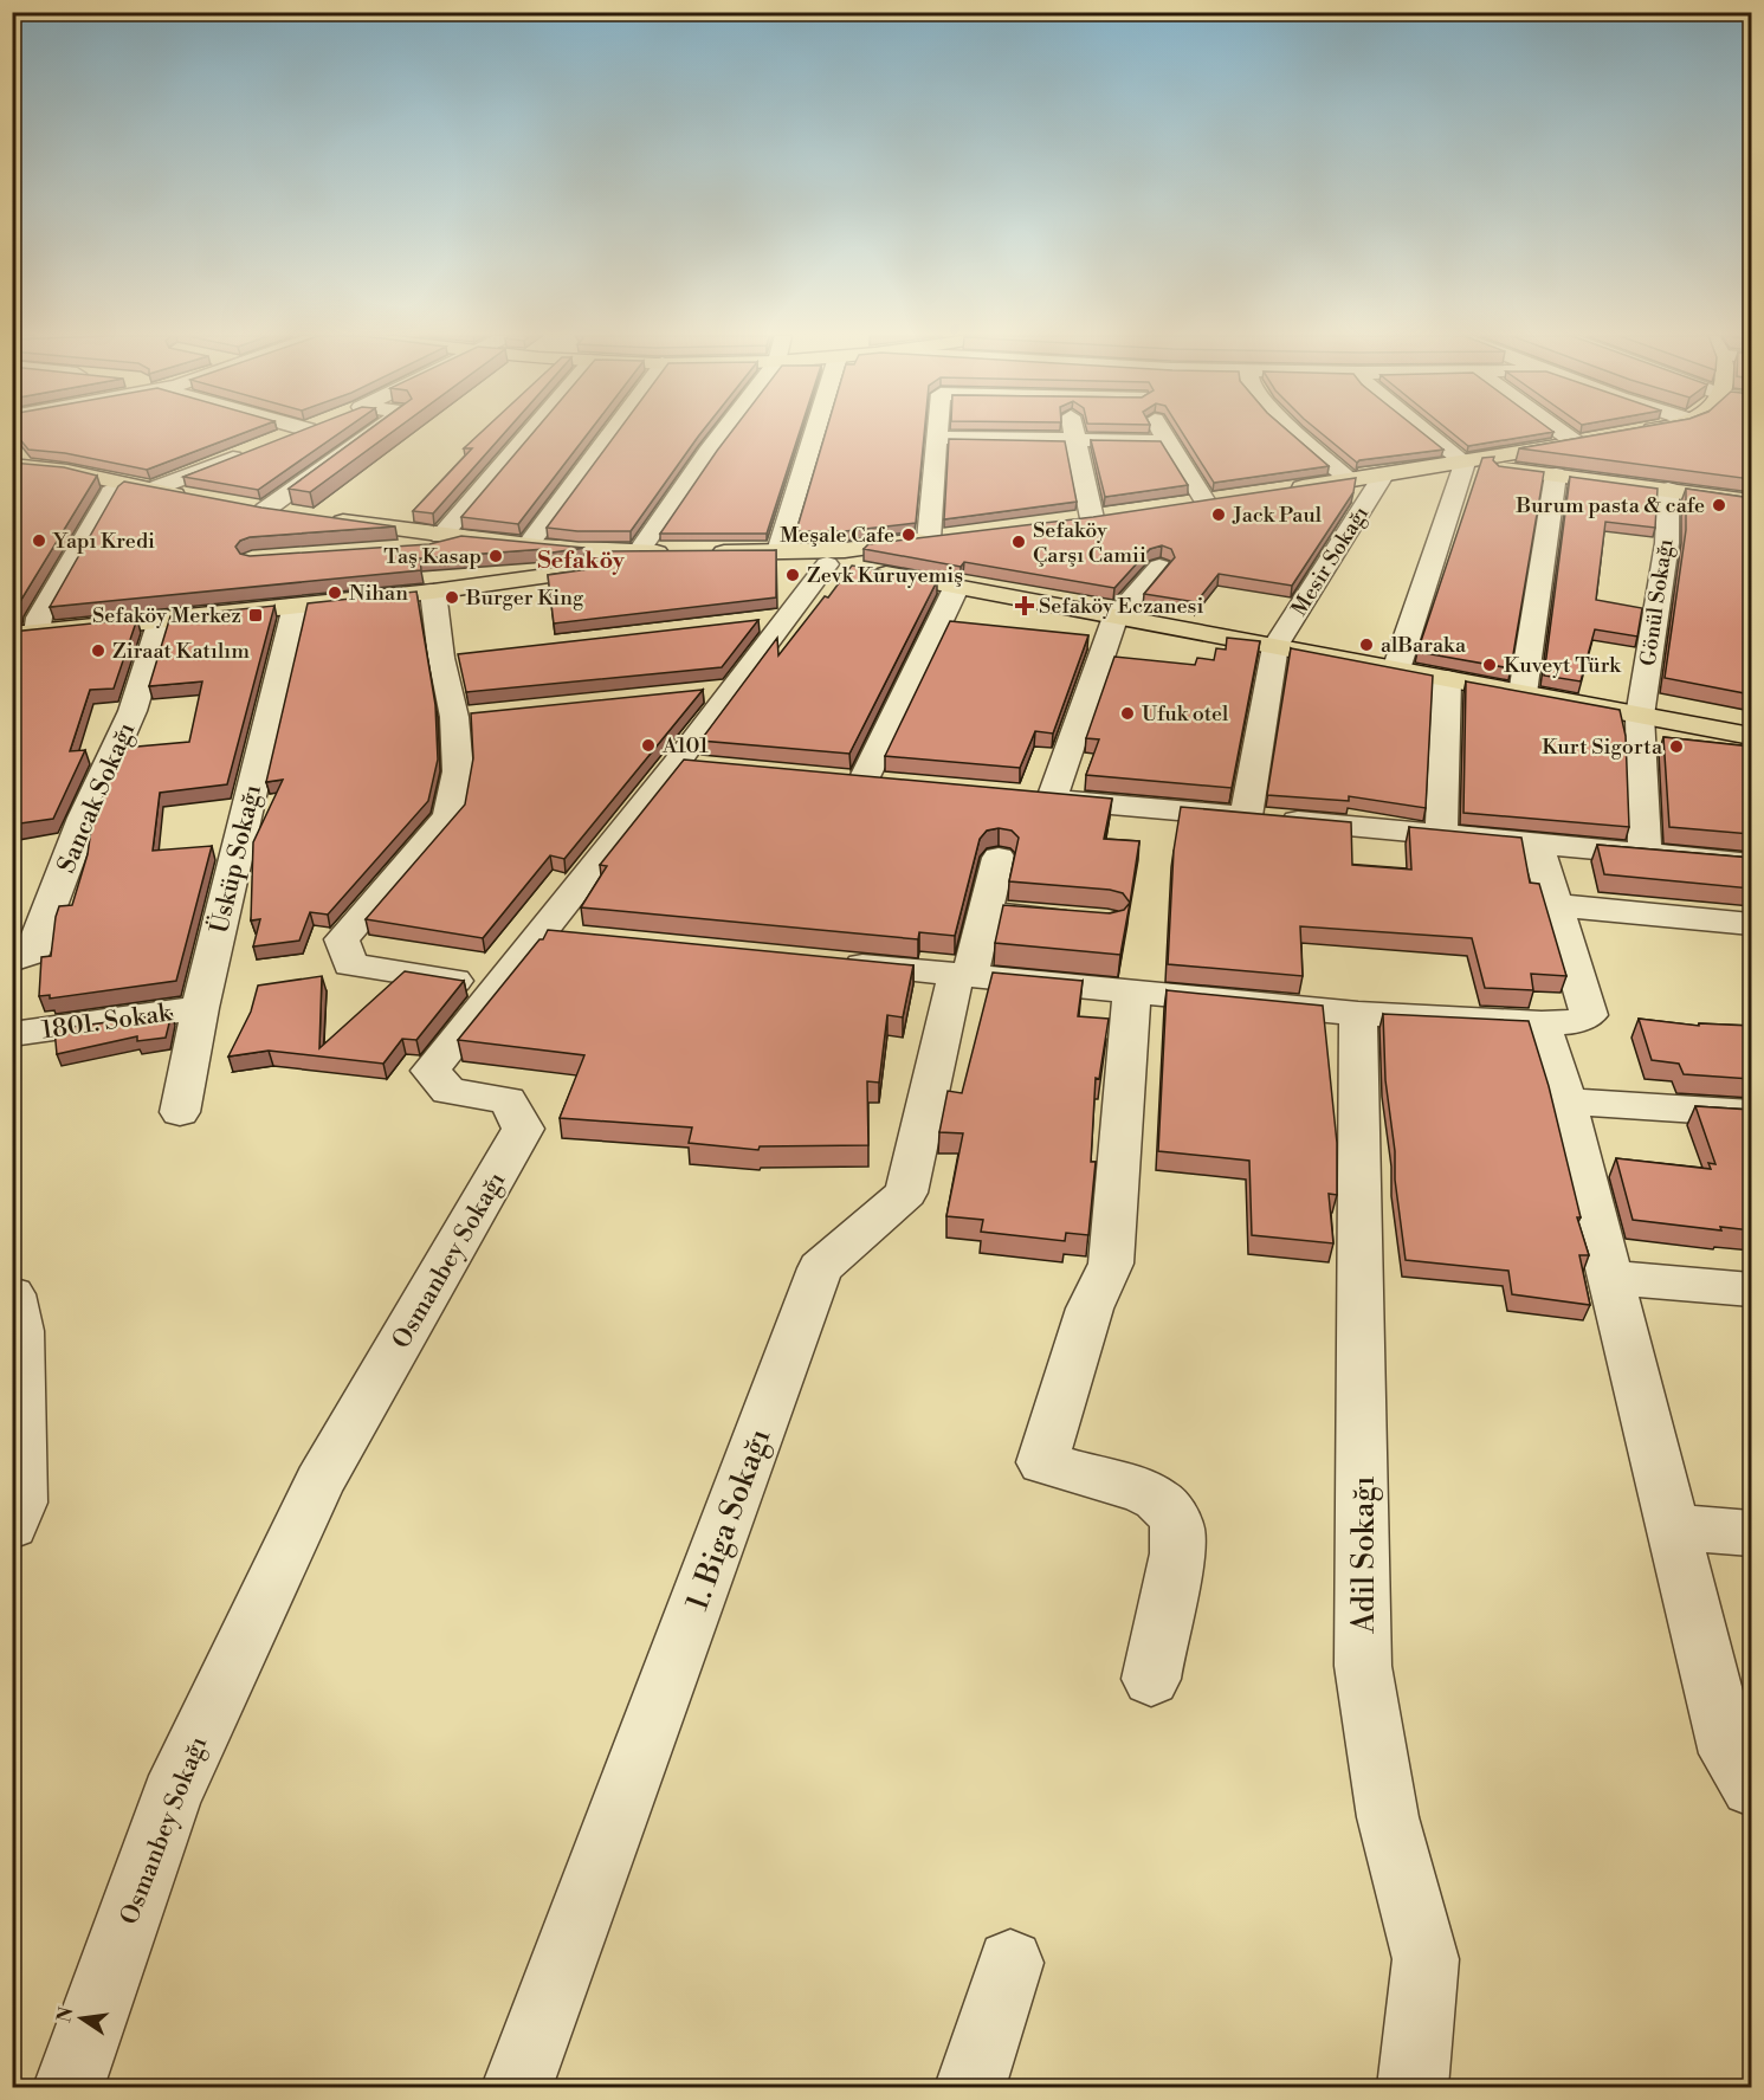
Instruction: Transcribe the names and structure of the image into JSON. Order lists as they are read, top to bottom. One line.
{"streets":{"street":["Mesir Sokağı","Gönül Sokağı","Sancak Sokağı","Üsküp Sokağı","1801. Sokak","Osmanbey Sokağı","1. Biga Sokağı","Adil Sokağı"]},"crossings":[["Üsküp Sokağı","1801. Sokak"]],"districts":["Sefaköy"],"places":{"other":["Burum pasta & cafe","Jack Paul","Meşale Cafe","Yapı Kredi","Sefaköy Çarşı Camii","Taş Kasap","Zevk Kuruyemiş","Nihan","Burger King","alBaraka","Ziraat Katılım","Kuveyt Türk","Ufuk otel","A101","Kurt Sigorta"],"health":["Sefaköy Eczanesi"],"transit":["Sefaköy Merkez"]},"north":"left"}
